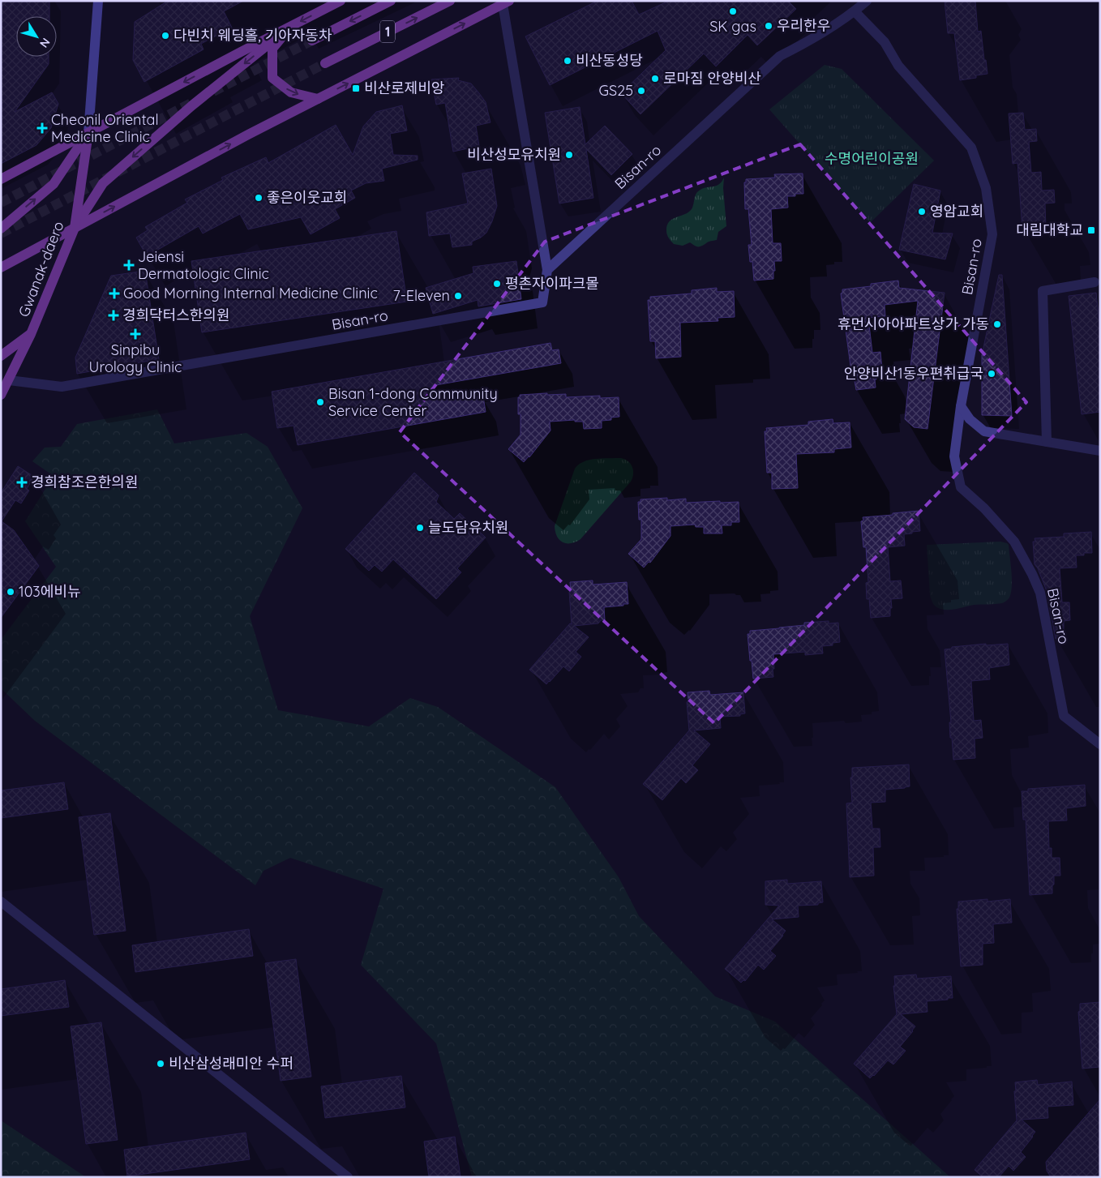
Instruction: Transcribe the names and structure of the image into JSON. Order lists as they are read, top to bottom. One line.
{"streets":{"main road":["1","Gwanak-daero"],"street":["Bisan-ro"]},"crossings":[["Bisan-ro","Gwanak-daero"]],"parks":["수명어린이공원"],"places":{"other":["SK gas","우리한우","다빈치 웨딩홀, 기아자동차","비산동성당","로마짐 안양비산","GS25","비산성모유치원","좋은이웃교회","영암교회","평촌자이파크몰","7-Eleven","휴먼시아아파트상가 가동","안양비산1동우편취급국","Bisan 1-dong Community Service Center","늘도담유치원","103에비뉴","비산삼성래미안 수퍼"],"transit":["비산로제비앙","대림대학교"],"health":["Cheonil Oriental Medicine Clinic","Jeiensi Dermatologic Clinic","Good Morning Internal Medicine Clinic","경희닥터스한의원","Sinpibu Urology Clinic","경희참조은한의원"]},"north":"bottom right"}
